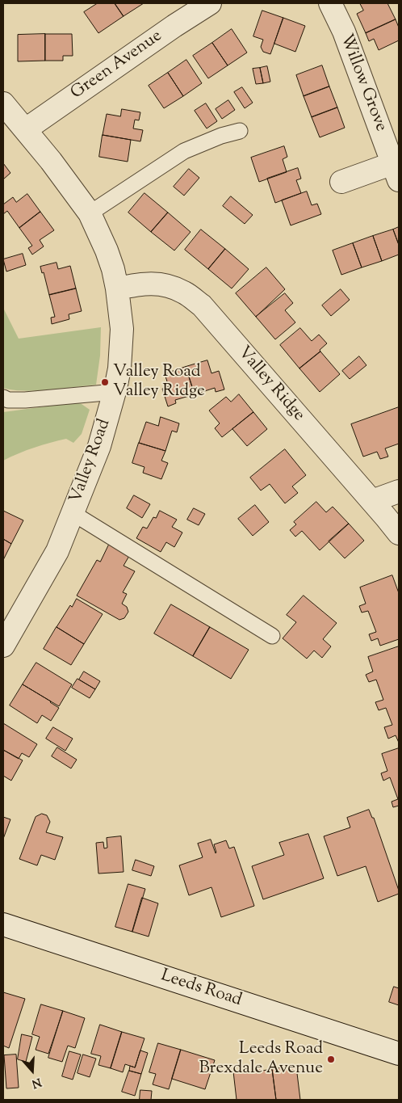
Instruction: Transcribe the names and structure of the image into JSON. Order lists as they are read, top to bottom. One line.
{"streets":{"street":["Green Avenue","Willow Grove","Valley Ridge","Valley Road","Leeds Road"]},"crossings":[["Green Avenue","Valley Road"],["Valley Ridge","Valley Road"]],"places":["Valley Road Valley Ridge","Leeds Road Brexdale Avenue"],"north":"bottom"}
